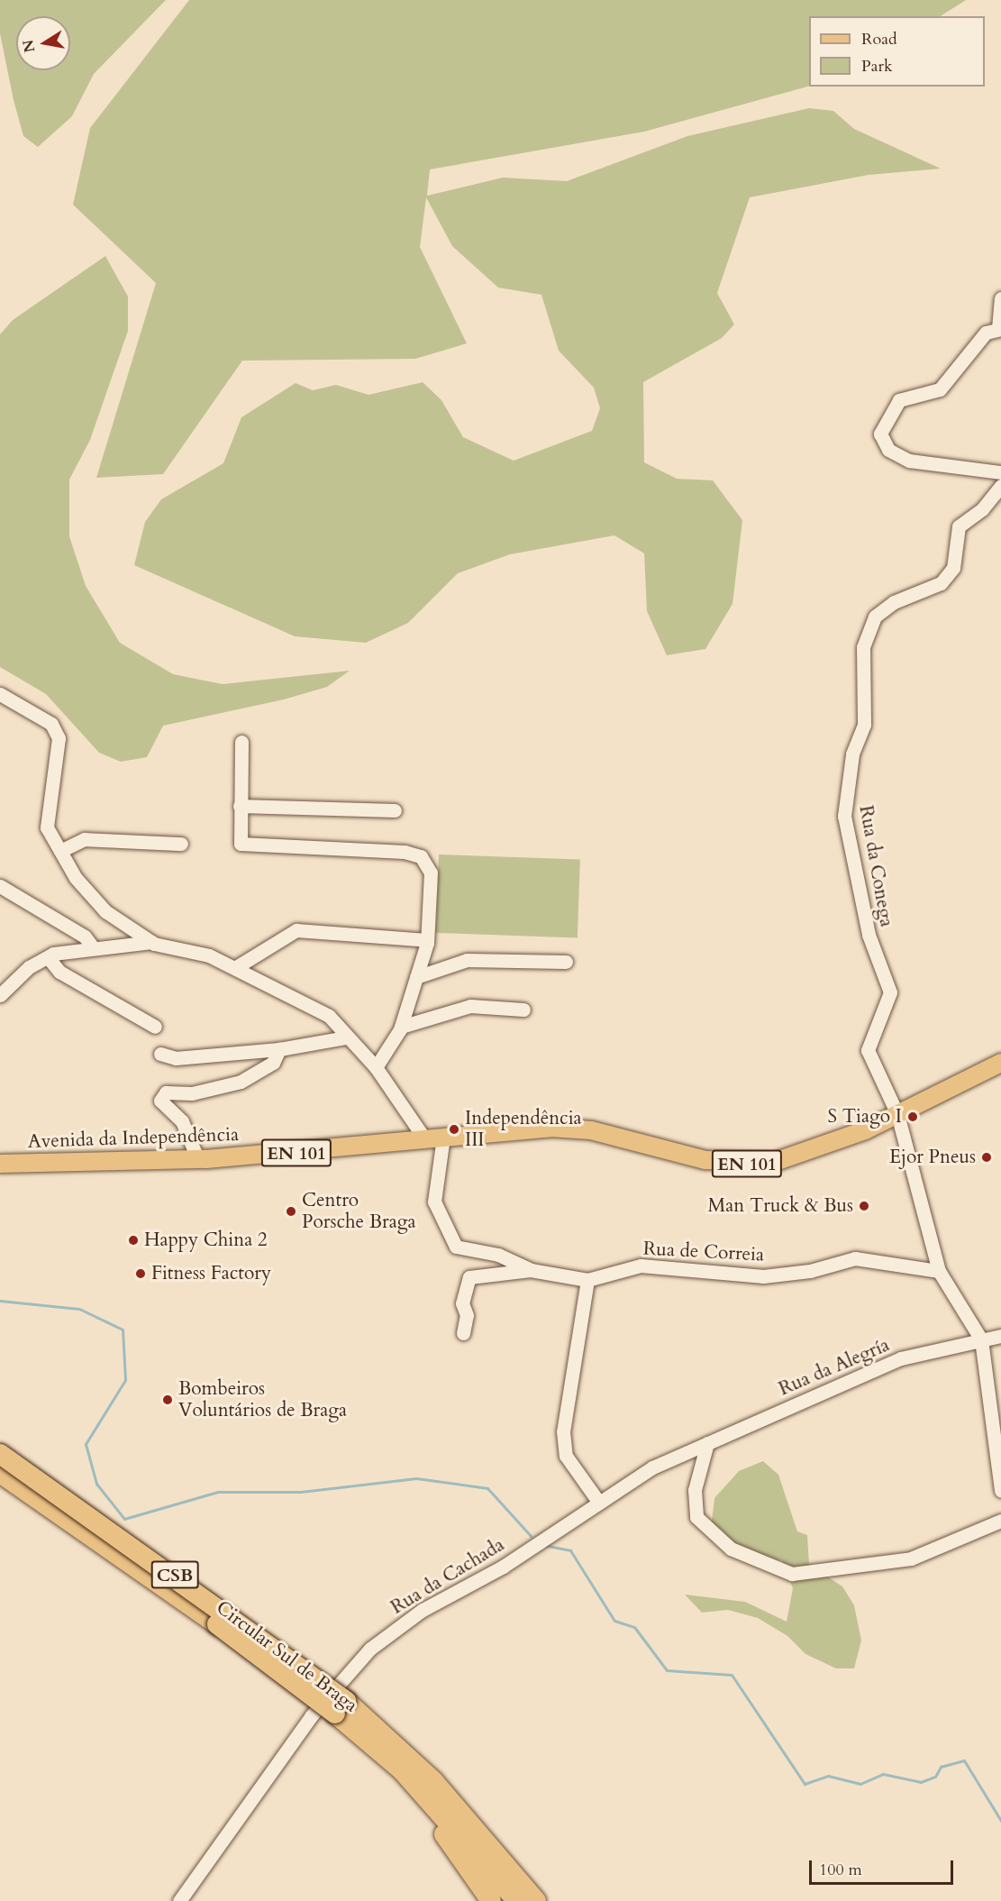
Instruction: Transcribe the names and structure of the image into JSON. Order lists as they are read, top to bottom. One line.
{"streets":{"highway":["CSB","Circular Sul de Braga"],"main road":["Avenida da Independência","EN 101"],"street":["Rua da Conega","Rua de Correia","Rua da Alegría","Rua da Cachada"]},"crossings":[["Rua da Conega","Avenida da Independência"],["Rua da Conega","EN 101"],["Rua da Conega","Rua de Correia"],["Rua da Conega","Rua da Alegría"],["Avenida da Independência","EN 101"],["Avenida da Independência","Rua de Correia"],["Rua da Alegría","Rua da Cachada"]],"places":["S Tiago I","Independência III","Ejor Pneus","Man Truck & Bus","Centro Porsche Braga","Happy China 2","Fitness Factory","Bombeiros Voluntários de Braga"],"legend":["Road","Park"],"scale_bar":"100 m","north":"left"}
